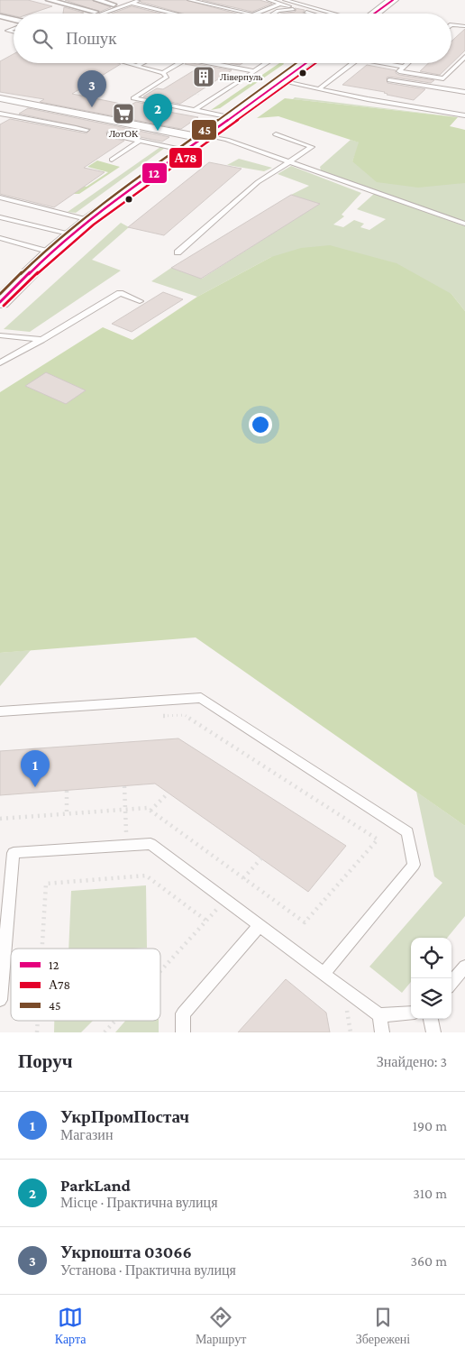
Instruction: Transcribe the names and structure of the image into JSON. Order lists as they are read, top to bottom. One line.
{"places":{"building":["Ліверпуль"],"supermarket":["ЛотОК"]},"lines":["transit line 12","transit line А78","transit line 45"],"legend":["12","А78","45"],"page":{"search":"Пошук","pins":["3","2","1"],"heading":["Поруч","Знайдено: 3"],"list":[{"mark":"1","name":"УкрПромПостач","note":"Магазин","value":"190 m"},{"mark":"2","name":"ParkLand","note":"Місце · Практична вулиця","value":"310 m"},{"mark":"3","name":"Укрпошта 03066","note":"Установа · Практична вулиця","value":"360 m"}],"nav":["Карта","Маршрут","Збережені"]}}
